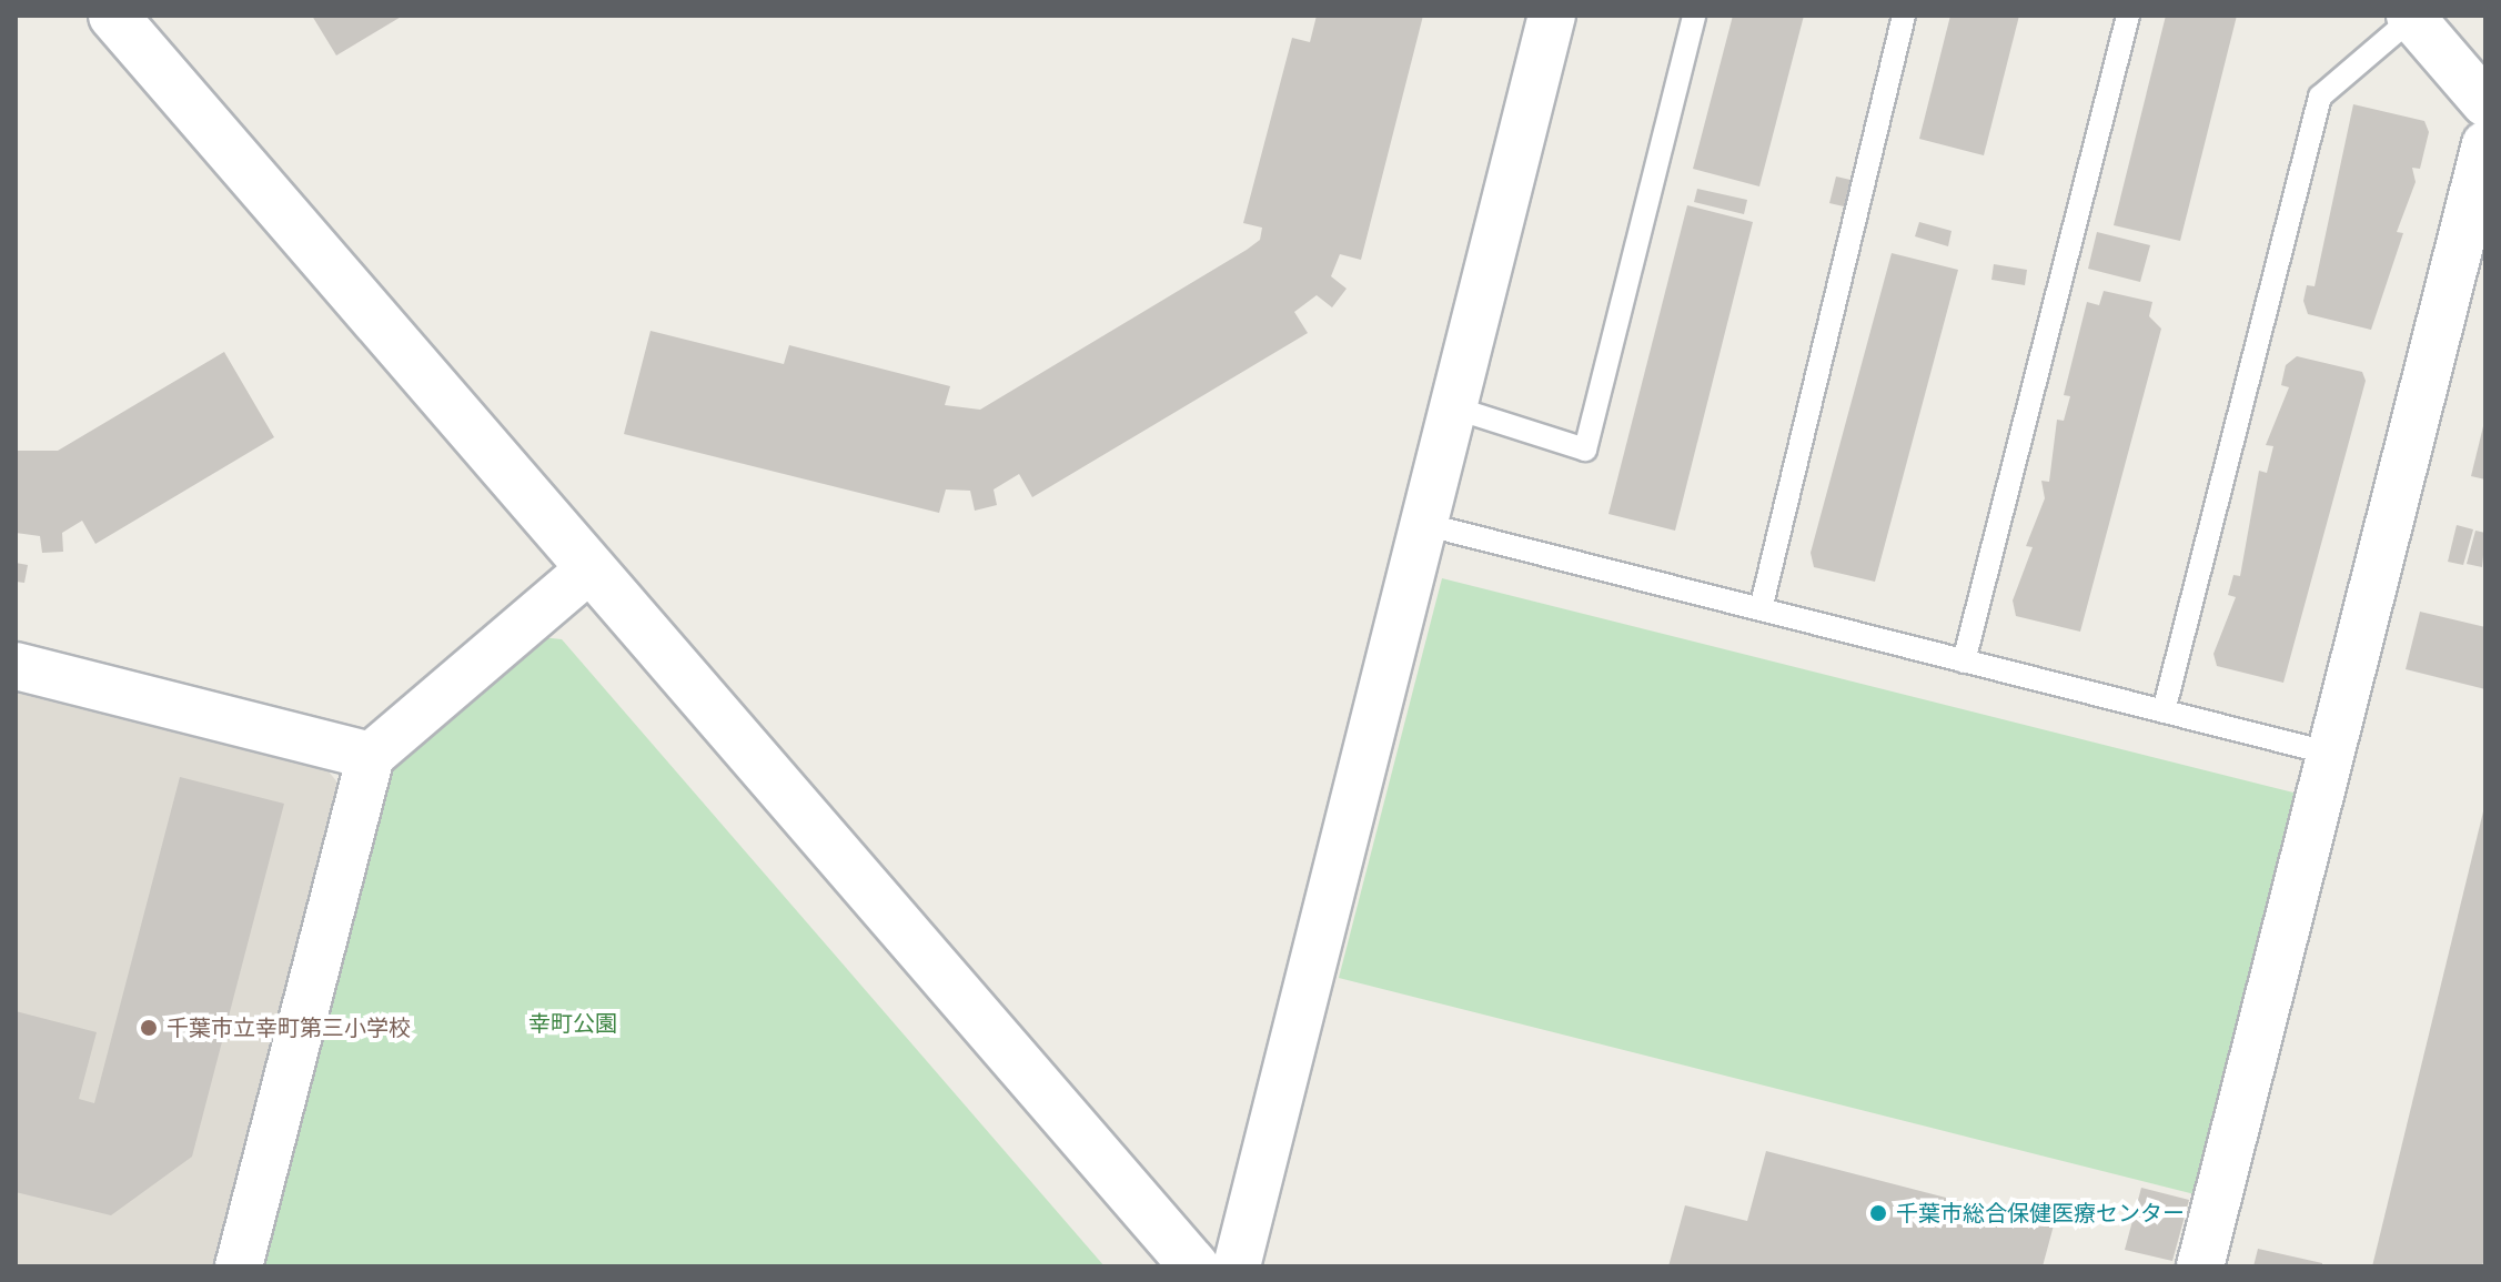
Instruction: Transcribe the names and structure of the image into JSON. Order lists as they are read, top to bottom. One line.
{"parks":["幸町公園"],"places":["千葉市立幸町第三小学校","千葉市総合保健医療センター"]}
